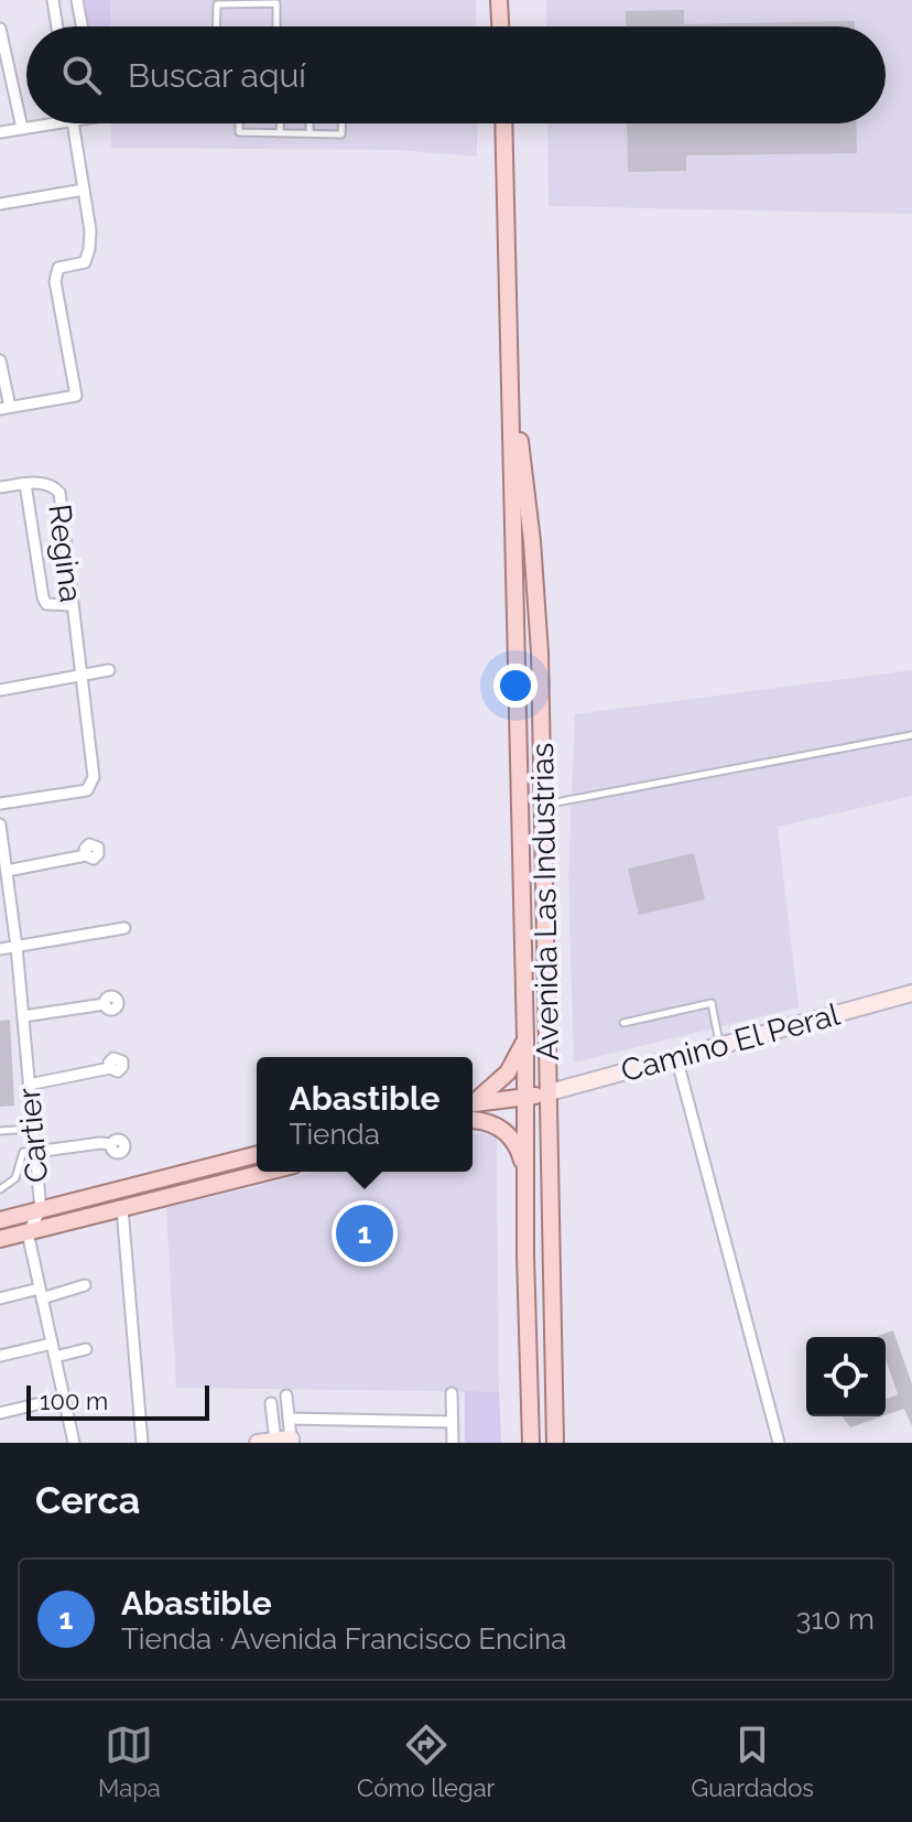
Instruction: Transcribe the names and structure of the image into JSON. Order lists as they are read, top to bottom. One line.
{"streets":{"main road":["Avenida Las Industrias"],"street":["Regina","Camino El Peral","Cartier"]},"crossings":[["Avenida Las Industrias","Camino El Peral"]],"scale_bar":"100 m","page":{"search":"Buscar aquí","popup":["Abastible","Tienda"],"pins":"1","scale":"100 m","heading":"Cerca","list":[{"mark":"1","name":"Abastible","note":"Tienda · Avenida Francisco Encina","value":"310 m"}],"nav":["Mapa","Cómo llegar","Guardados"]}}
